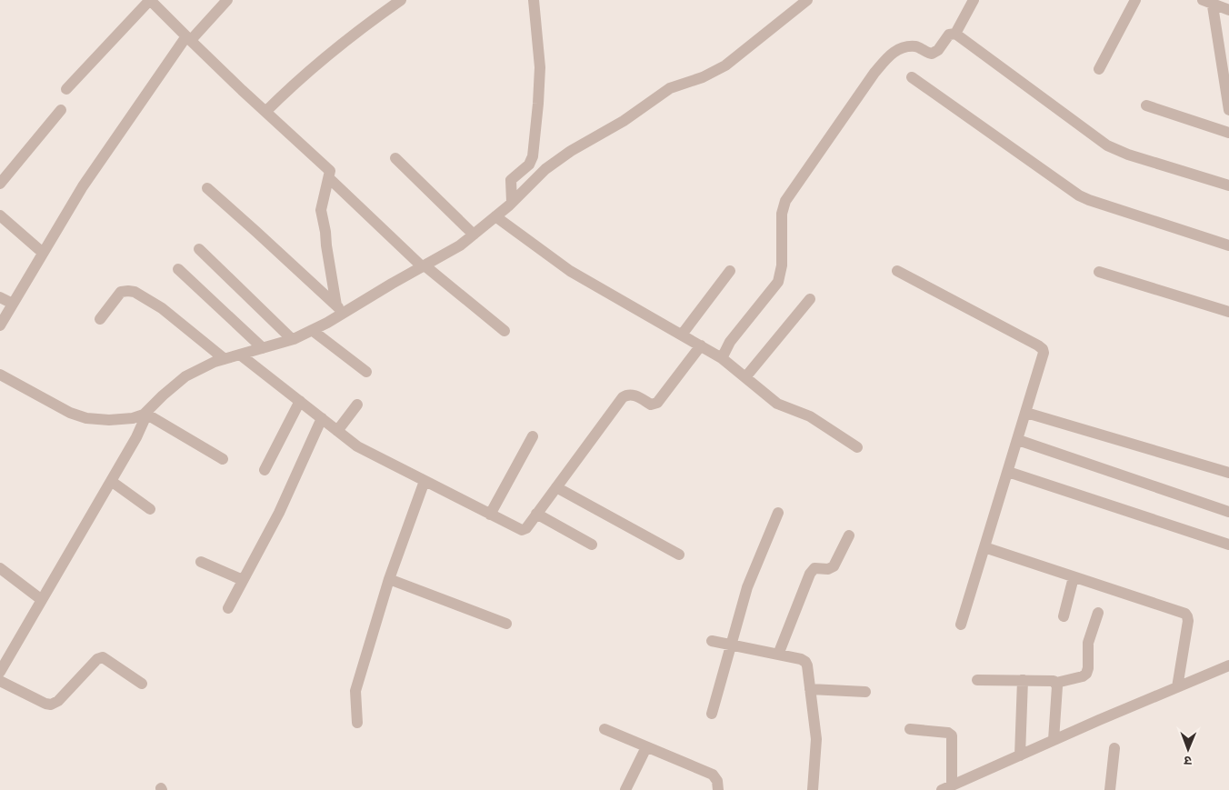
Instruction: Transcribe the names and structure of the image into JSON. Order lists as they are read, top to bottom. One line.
{"north":"bottom"}
